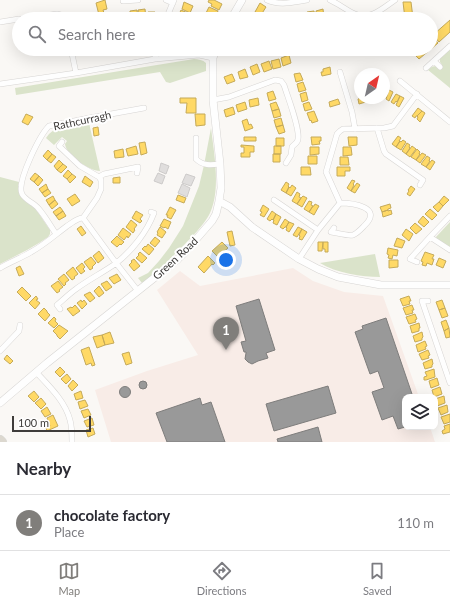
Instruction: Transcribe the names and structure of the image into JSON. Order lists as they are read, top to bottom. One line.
{"streets":{"street":["Rathcurragh","Green Road"]},"scale_bar":"100 m","north":"top right","page":{"search":"Search here","pins":"1","scale":"100 m","heading":"Nearby","list":[{"mark":"1","name":"chocolate factory","note":"Place","value":"110 m"}],"nav":["Map","Directions","Saved"]}}
